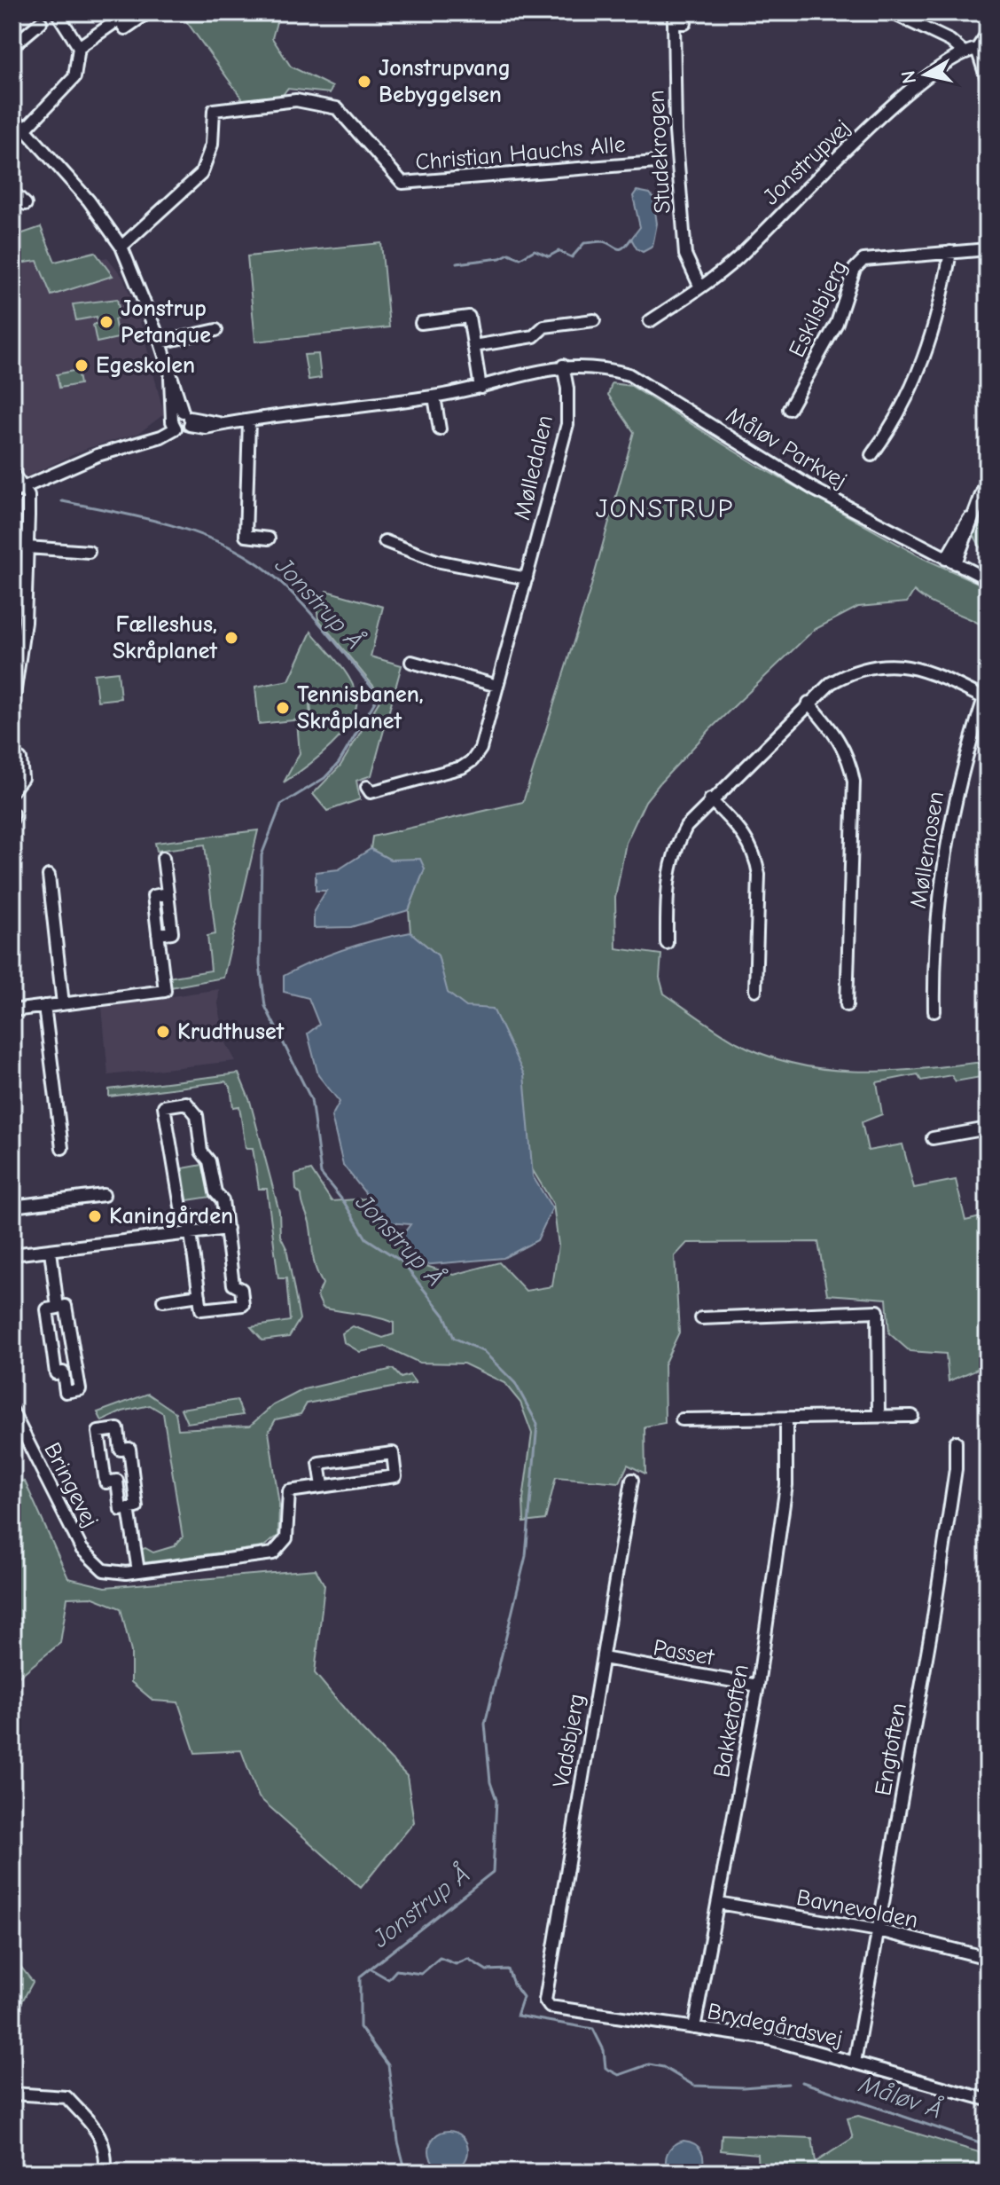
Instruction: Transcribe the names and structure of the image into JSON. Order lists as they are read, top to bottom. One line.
{"streets":{"street":["Studekrogen","Christian Hauchs Alle","Jonstrupvej","Eskilsbjerg","Måløv Parkvej","Mølledalen","Møllemosen","Bringevej","Passet","Bakketoften","Vadsbjerg","Engtoften","Bavnevolden","Brydegårdsvej"]},"crossings":[["Studekrogen","Jonstrupvej"],["Måløv Parkvej","Mølledalen"],["Passet","Bakketoften"],["Passet","Vadsbjerg"],["Bakketoften","Bavnevolden"],["Bakketoften","Brydegårdsvej"],["Vadsbjerg","Brydegårdsvej"],["Engtoften","Bavnevolden"],["Engtoften","Brydegårdsvej"]],"districts":["JONSTRUP"],"water":["Jonstrup Å","Måløv Å"],"places":["Jonstrupvang Bebyggelsen","Jonstrup Petanque","Egeskolen","Fælleshus, Skråplanet","Tennisbanen, Skråplanet","Krudthuset","Kaningården"],"north":"left"}
